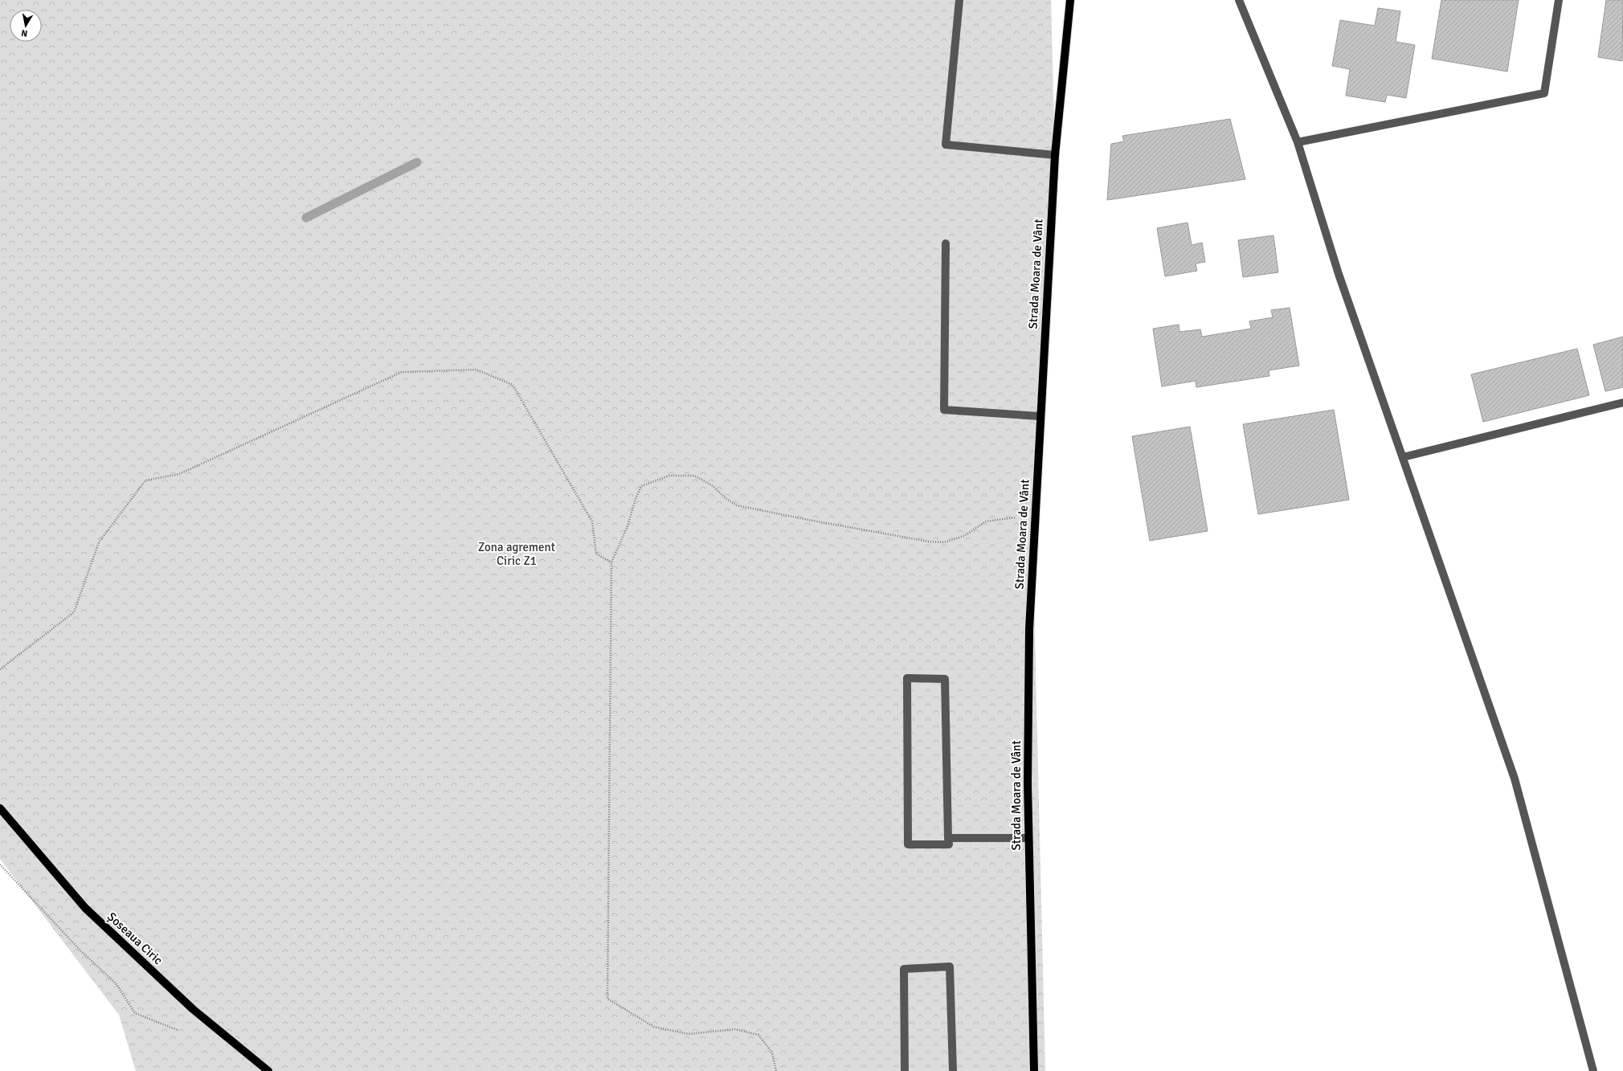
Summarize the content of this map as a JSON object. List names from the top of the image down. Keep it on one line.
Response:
{"streets":{"main road":["Strada Moara de Vânt","Șoseaua Ciric"]},"parks":["Zona agrement Ciric Z1"],"north":"bottom"}
